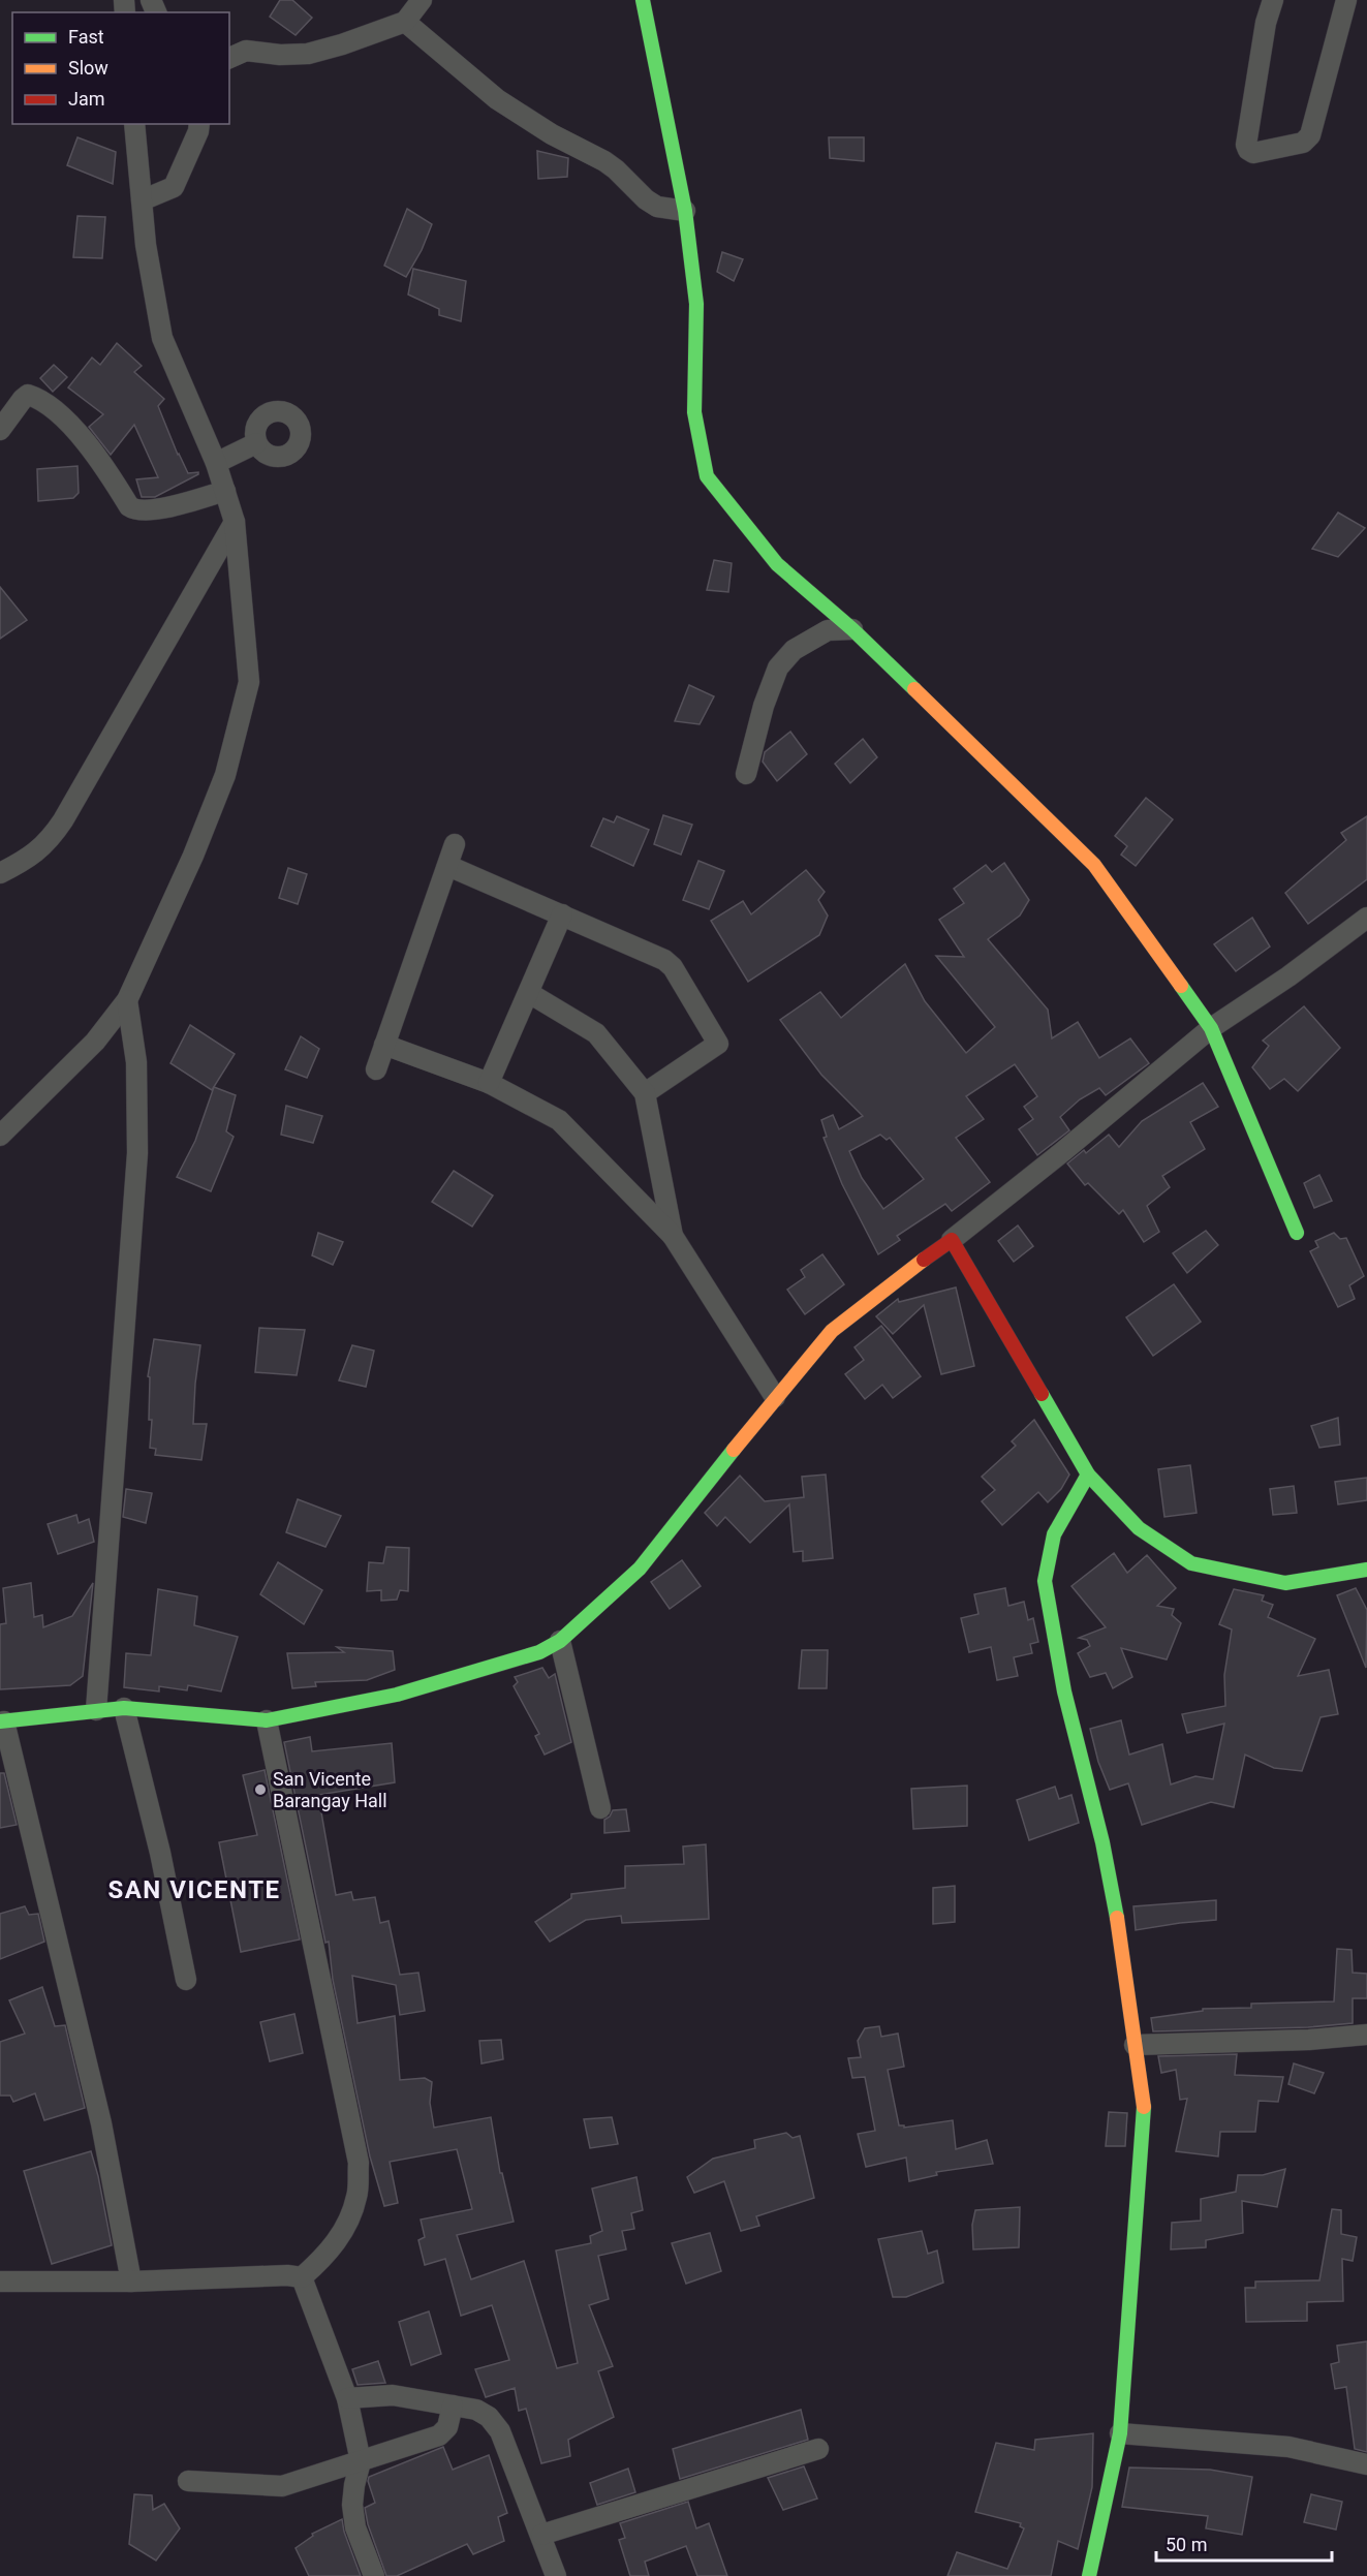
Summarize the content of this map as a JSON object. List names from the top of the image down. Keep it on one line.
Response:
{"districts":["SAN VICENTE"],"places":["San Vicente Barangay Hall"],"legend":["Fast","Slow","Jam"],"scale_bar":"50 m"}
